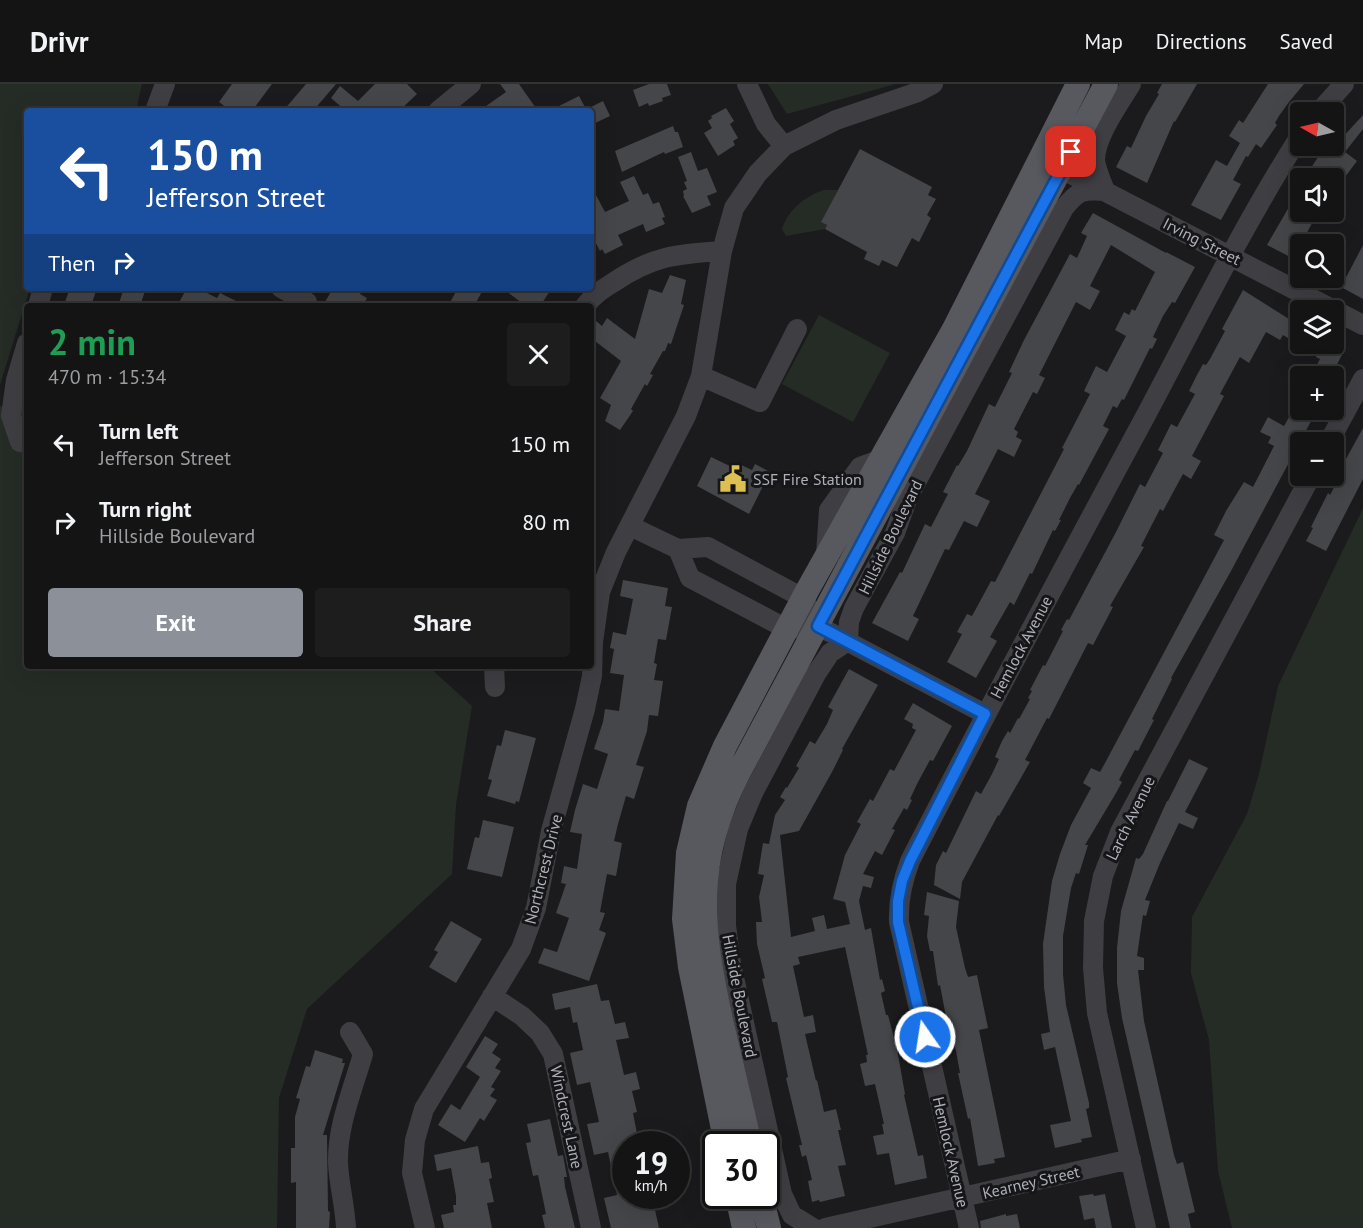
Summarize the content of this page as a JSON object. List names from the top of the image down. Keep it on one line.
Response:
{"streets":{"main road":["Hillside Boulevard"],"street":["Irving Street","Hemlock Avenue","Larch Avenue","Northcrest Drive","Windcrest Lane","Kearney Street"]},"crossings":[["Irving Street","Hillside Boulevard"],["Irving Street","Hemlock Avenue"],["Hemlock Avenue","Kearney Street"],["Larch Avenue","Kearney Street"],["Northcrest Drive","Windcrest Lane"]],"places":{"public building":["SSF Fire Station"]},"north":"left","page":{"header":"Drivr","nav":["Map","Directions","Saved"],"map_buttons":["+","−"],"turn":["150 m","Jefferson Street"],"then":"Then","heading":["2 min","470 m · 15:34"],"list":[{"name":"Turn left","note":"Jefferson Street","value":"150 m"},{"name":"Turn right","note":"Hillside Boulevard","value":"80 m"}],"buttons":["Exit","Share"],"speed":"19 km/h","limit":"30"}}
